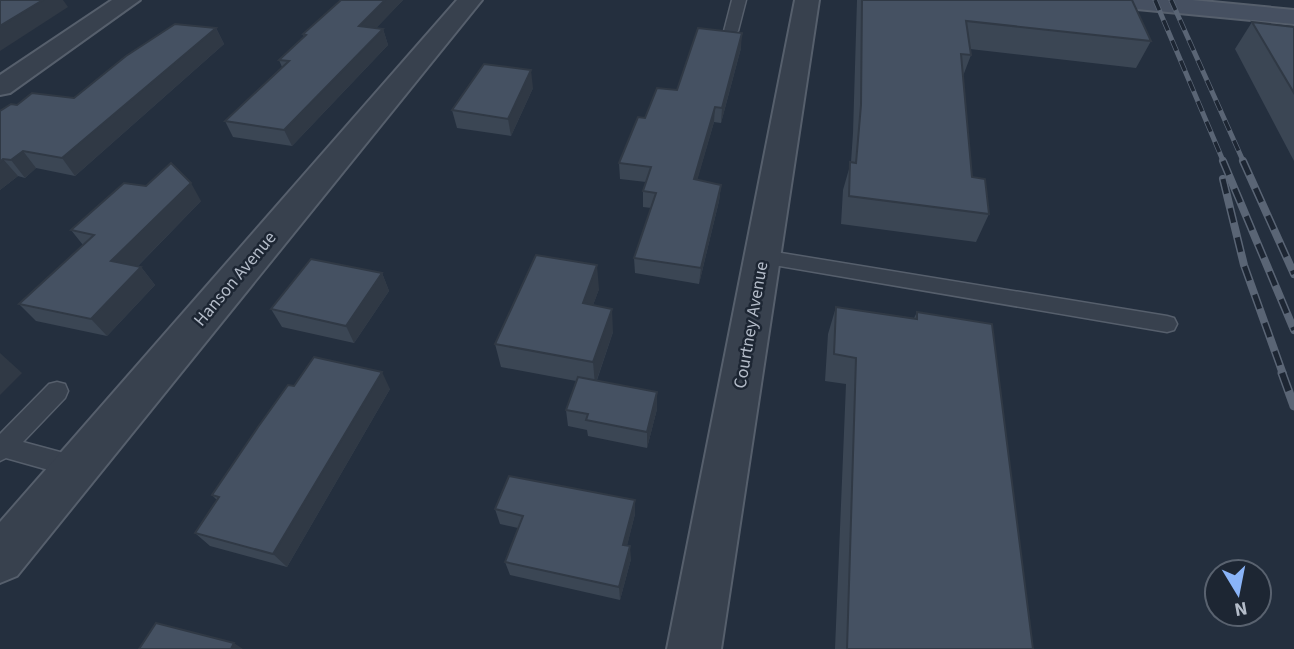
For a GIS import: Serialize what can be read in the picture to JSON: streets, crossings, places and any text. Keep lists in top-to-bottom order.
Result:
{
  "streets": {
    "street": ["Hanson Avenue", "Courtney Avenue"]
  },
  "north": "bottom"
}
